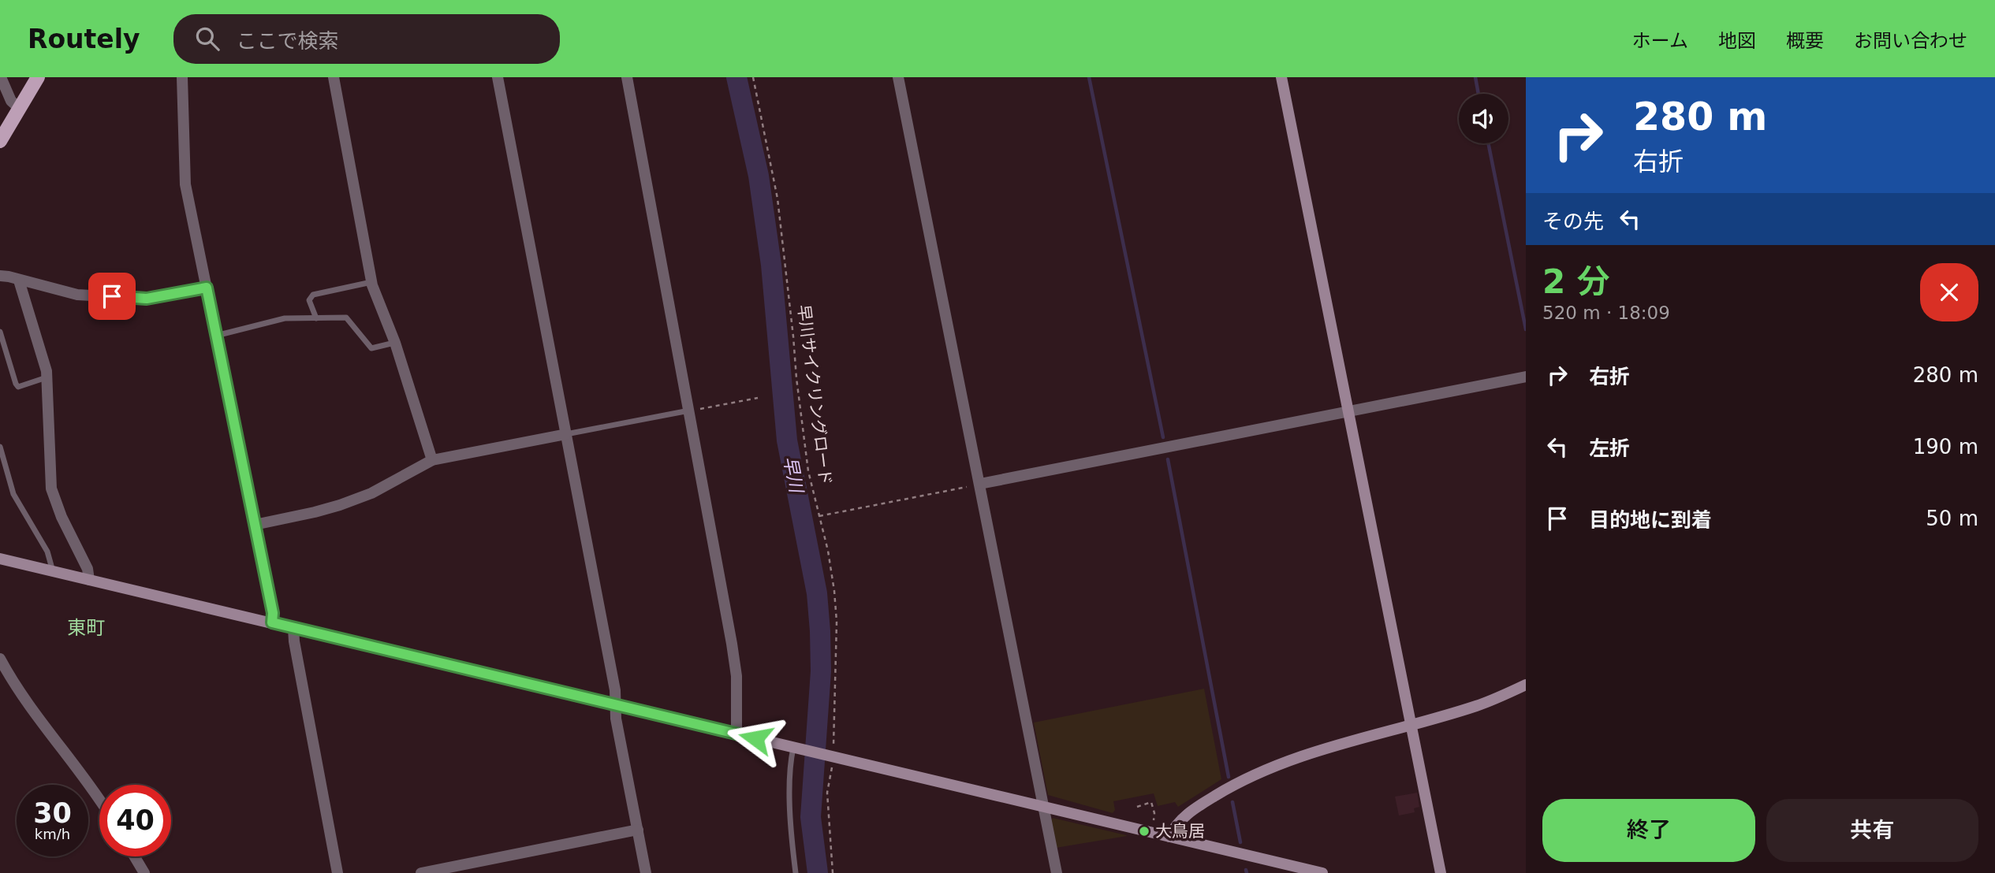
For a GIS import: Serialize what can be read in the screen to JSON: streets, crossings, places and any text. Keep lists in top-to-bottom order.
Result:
{
  "streets": {
    "path": ["早川サイクリングロード"]
  },
  "districts": ["東町"],
  "water": ["早川"],
  "places": ["大鳥居"],
  "page": {
    "header": "Routely",
    "search": "ここで検索",
    "nav": [
      "ホーム",
      "地図",
      "概要",
      "お問い合わせ"
    ],
    "turn": ["280 m", "右折"],
    "then": "その先",
    "heading": ["2 分", "520 m · 18:09"],
    "list": [
      {
        "name": "右折",
        "value": "280 m"
      },
      {
        "name": "左折",
        "value": "190 m"
      },
      {
        "name": "目的地に到着",
        "value": "50 m"
      }
    ],
    "speed": "30 km/h",
    "limit": "40",
    "buttons": ["終了", "共有"]
  }
}
